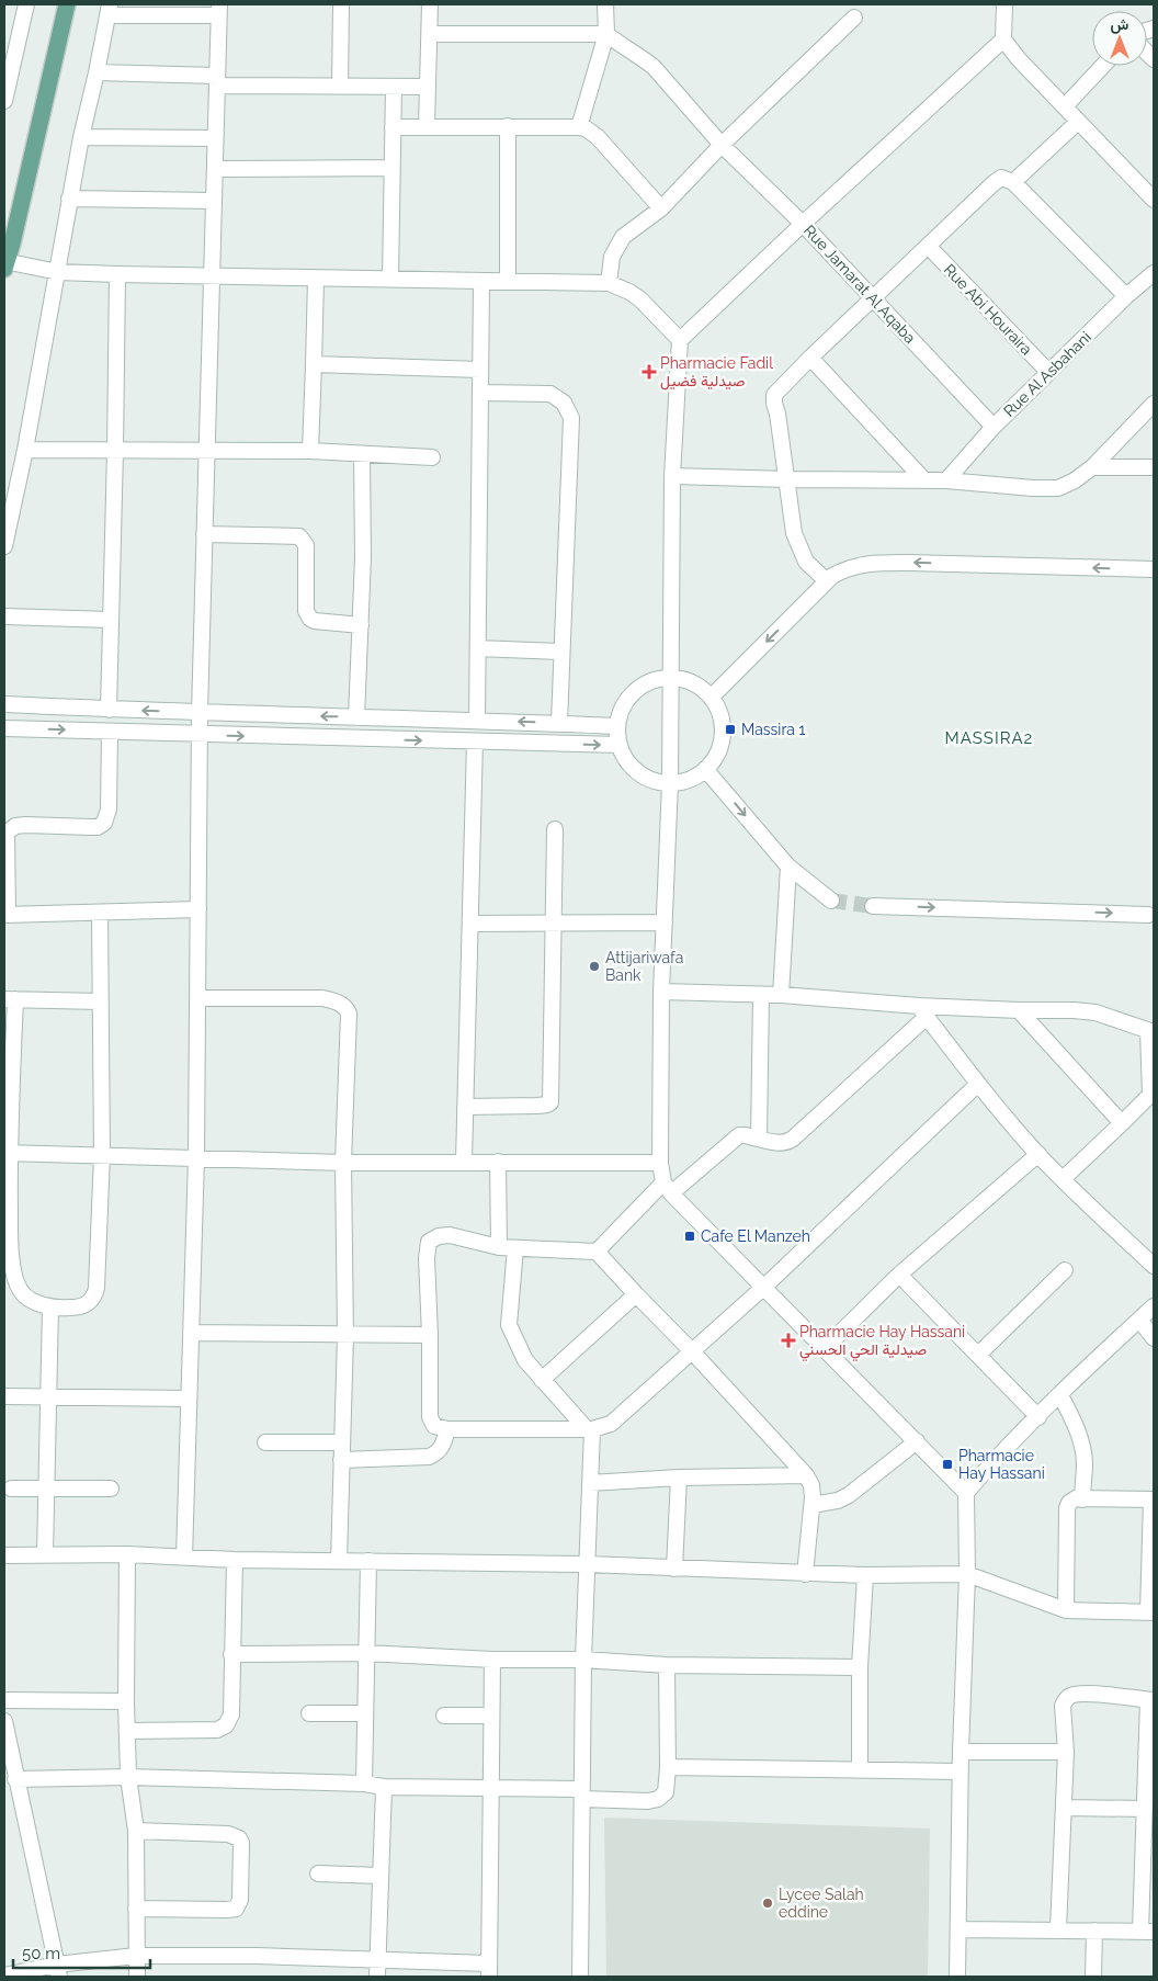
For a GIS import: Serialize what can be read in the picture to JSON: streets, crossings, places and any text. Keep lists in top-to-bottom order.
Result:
{
  "streets": {
    "street": ["Rue Jamarat Al Aqaba", "Rue Abi Houraira", "Rue Al Asbahani"]
  },
  "crossings": [
    ["Rue Jamarat Al Aqaba", "Rue Al Asbahani"],
    ["Rue Abi Houraira", "Rue Al Asbahani"]
  ],
  "districts": ["MASSIRA2"],
  "places": {
    "health": ["Pharmacie Fadil صيدلية فضيل", "Pharmacie Hay Hassani صيدلية الحي الحسني"],
    "transit": ["Massira 1", "Cafe El Manzeh", "Pharmacie Hay Hassani"],
    "other": ["Attijariwafa Bank", "Lycee Salah eddine"]
  },
  "scale_bar": "50 m",
  "north": "top"
}
